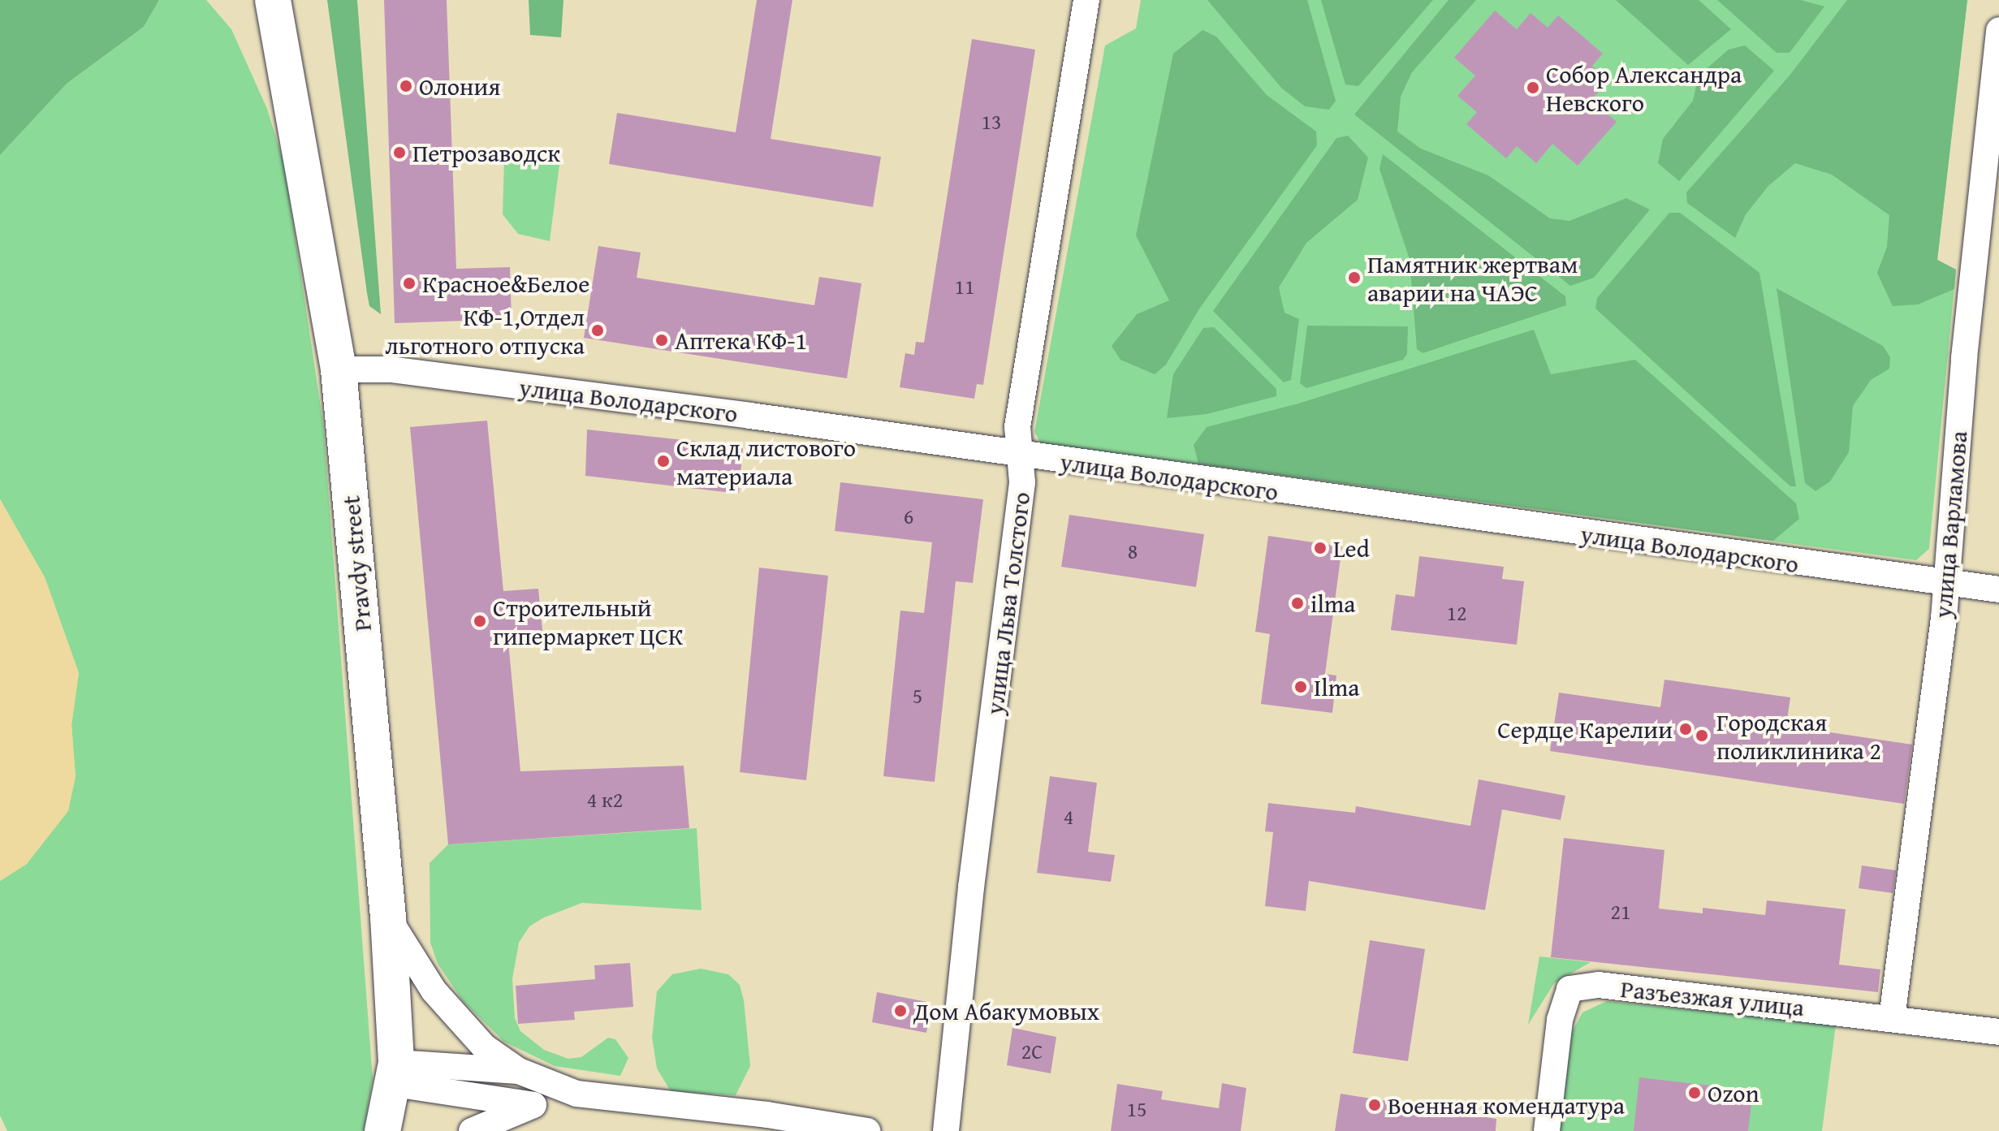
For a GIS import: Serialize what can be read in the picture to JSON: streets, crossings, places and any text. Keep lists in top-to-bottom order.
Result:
{
  "streets": {
    "main road": ["Pravdy street"],
    "street": [
      "улица Володарского",
      "улица Варламова",
      "улица Льва Толстого",
      "Разъезжая улица"
    ]
  },
  "crossings": [
    ["улица Володарского", "улица Варламова"],
    ["улица Володарского", "Pravdy street"],
    ["улица Володарского", "улица Льва Толстого"],
    ["улица Варламова", "Разъезжая улица"]
  ],
  "places": [
    "Олония",
    "Собор Александра Невского",
    "Петрозаводск",
    "Памятник жертвам аварии на ЧАЭС",
    "Красное&Белое",
    "КФ-1,Отдел льготного отпуска",
    "Аптека КФ-1",
    "Склад листового материала",
    "Led",
    "ilma",
    "Строительный гипермаркет ЦСК",
    "Ilma",
    "Сердце Карелии",
    "Городская поликлиника 2",
    "Дом Абакумовых",
    "Ozon",
    "Военная комендатура"
  ],
  "house_numbers": [
    "13",
    "11",
    "6",
    "8",
    "12",
    "5",
    "4 к2",
    "4",
    "21",
    "2С",
    "15"
  ]
}
